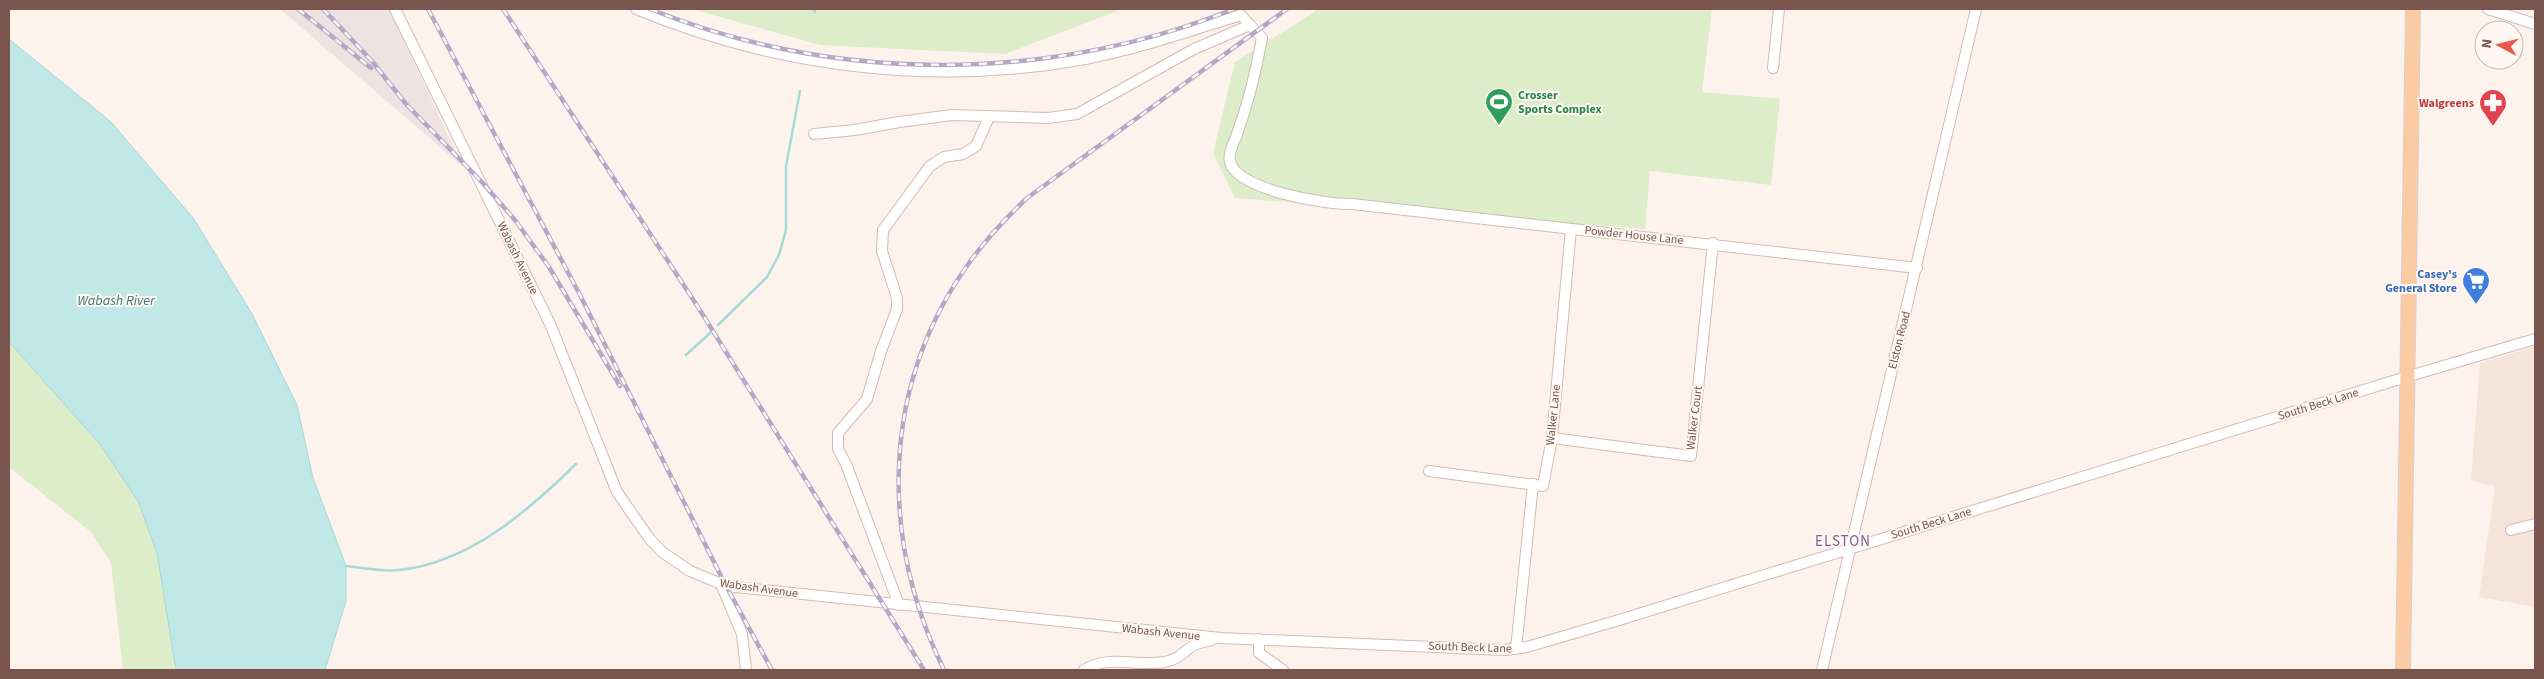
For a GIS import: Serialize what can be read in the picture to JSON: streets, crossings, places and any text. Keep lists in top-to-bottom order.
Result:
{
  "streets": {
    "street": [
      "Powder House Lane",
      "Wabash Avenue",
      "Elston Road",
      "South Beck Lane",
      "Walker Lane",
      "Walker Court"
    ]
  },
  "crossings": [
    ["Powder House Lane", "Elston Road"],
    ["Powder House Lane", "Walker Lane"],
    ["Powder House Lane", "Walker Court"],
    ["Wabash Avenue", "South Beck Lane"],
    ["Elston Road", "South Beck Lane"],
    ["Walker Lane", "Walker Court"]
  ],
  "districts": ["ELSTON"],
  "water": ["Wabash River"],
  "places": {
    "sports": ["Crosser Sports Complex"],
    "pharmacy": ["Walgreens"],
    "supermarket": ["Casey's General Store"]
  },
  "north": "left"
}
